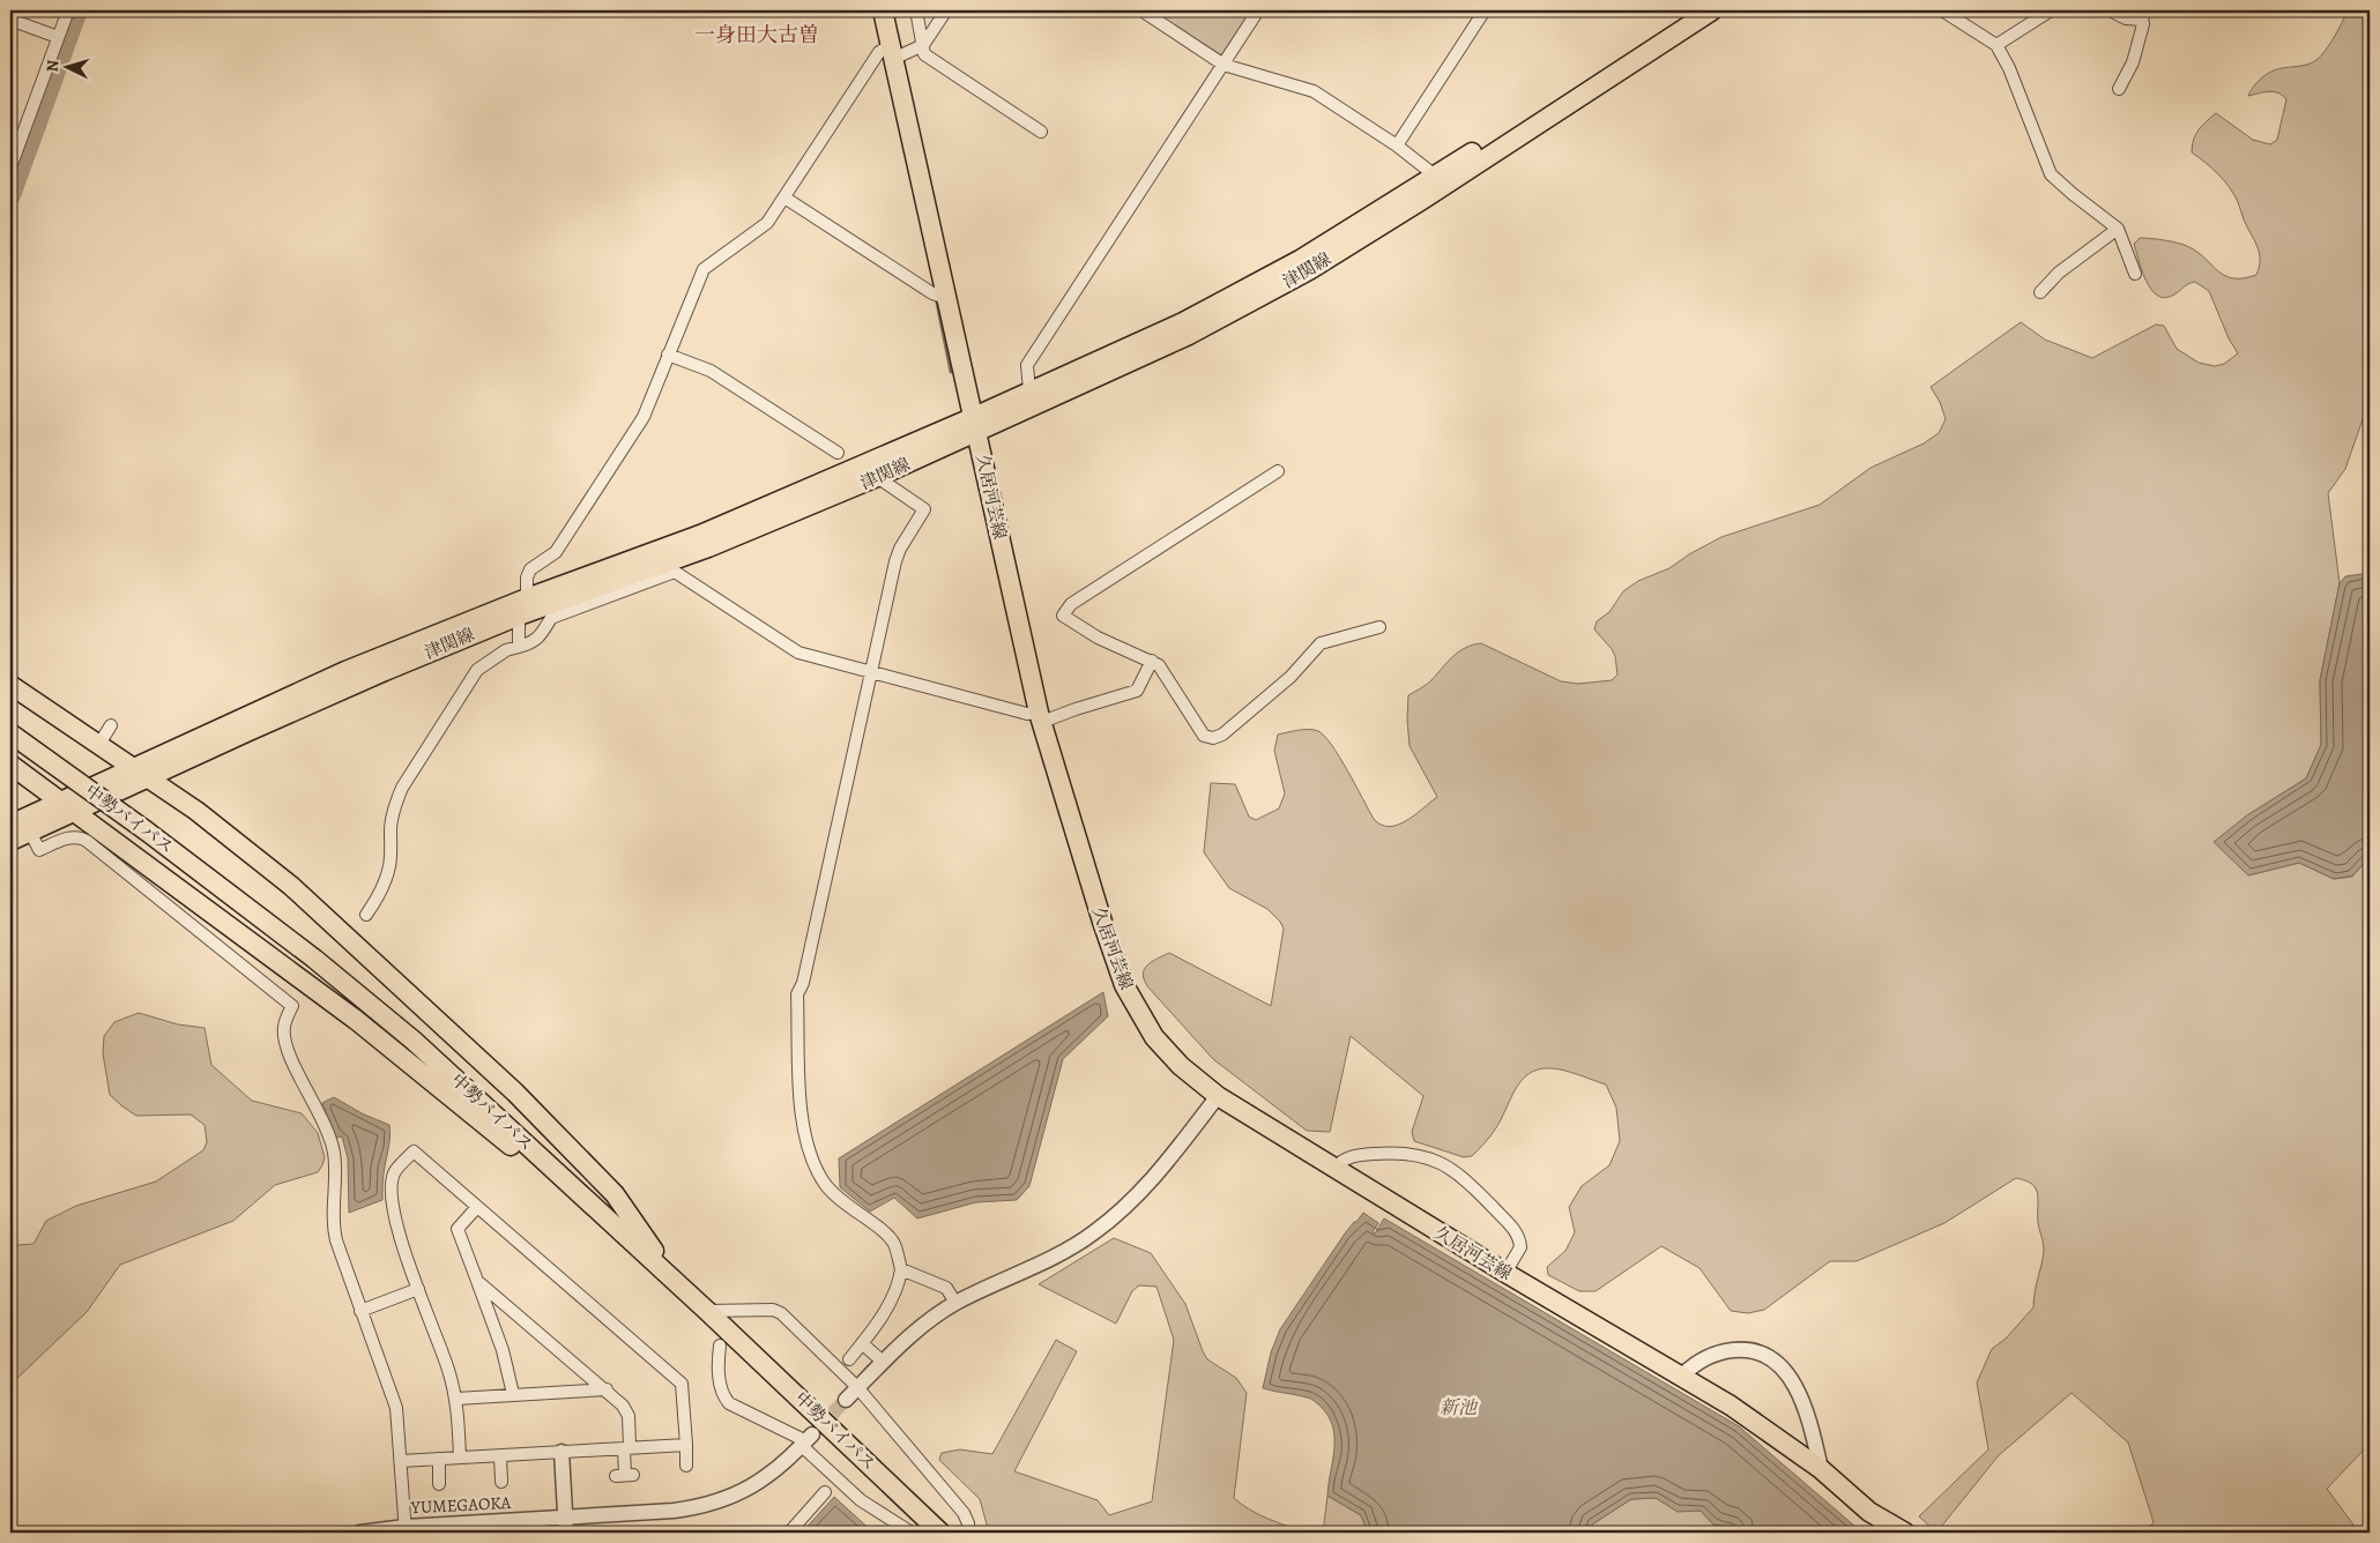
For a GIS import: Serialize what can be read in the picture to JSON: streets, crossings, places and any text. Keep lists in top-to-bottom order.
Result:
{
  "streets": {
    "main road": ["津関線", "久居河芸線", "中勢バイパス"],
    "street": ["YUMEGAOKA"]
  },
  "crossings": [
    ["津関線", "久居河芸線"]
  ],
  "districts": ["一身田大古曽"],
  "water": ["新池"],
  "north": "left"
}
